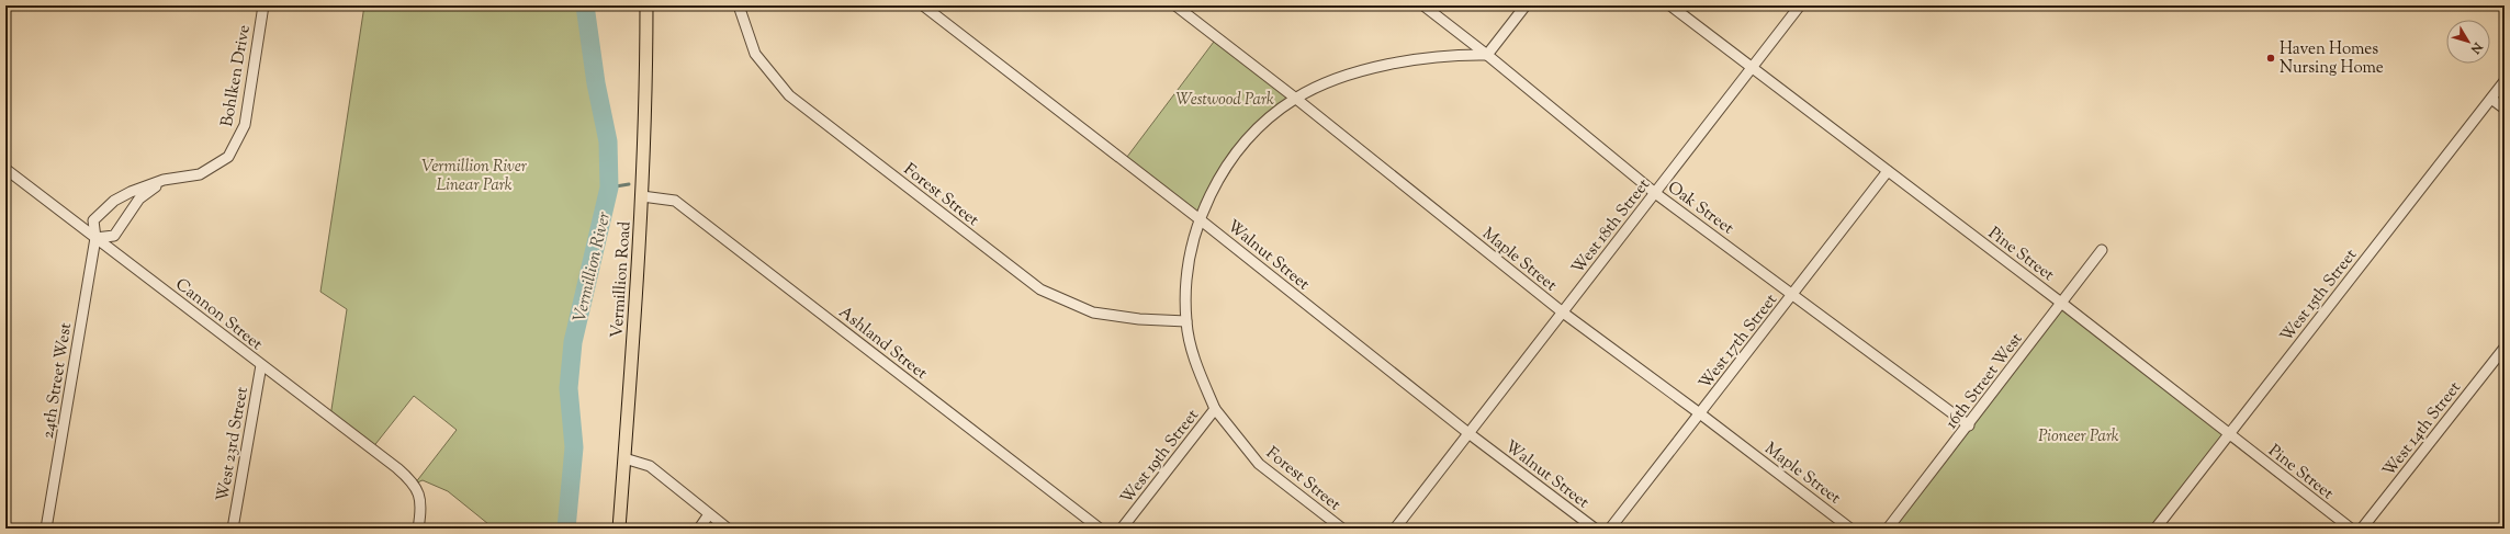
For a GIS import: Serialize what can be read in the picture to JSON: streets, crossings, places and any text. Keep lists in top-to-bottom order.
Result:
{
  "streets": {
    "main road": ["Vermillion Road"],
    "street": [
      "Bohlken Drive",
      "Forest Street",
      "Oak Street",
      "West 18th Street",
      "Pine Street",
      "Walnut Street",
      "Maple Street",
      "West 15th Street",
      "Cannon Street",
      "West 17th Street",
      "Ashland Street",
      "24th Street West",
      "16th Street West",
      "West 14th Street",
      "West 23rd Street",
      "West 19th Street"
    ]
  },
  "crossings": [
    ["Bohlken Drive", "Cannon Street"],
    ["Bohlken Drive", "24th Street West"],
    ["Forest Street", "West 19th Street"],
    ["Oak Street", "West 18th Street"],
    ["Oak Street", "West 17th Street"],
    ["Oak Street", "16th Street West"],
    ["Oak Street", "West 19th Street"],
    ["West 18th Street", "Pine Street"],
    ["West 18th Street", "Walnut Street"],
    ["West 18th Street", "Maple Street"],
    ["Pine Street", "West 15th Street"],
    ["Pine Street", "West 17th Street"],
    ["Pine Street", "16th Street West"],
    ["Walnut Street", "West 19th Street"],
    ["Maple Street", "West 17th Street"],
    ["Maple Street", "West 19th Street"],
    ["Vermillion Road", "Ashland Street"],
    ["Cannon Street", "24th Street West"],
    ["Cannon Street", "West 23rd Street"]
  ],
  "water": ["Vermillion River"],
  "parks": ["Westwood Park", "Vermillion River Linear Park", "Pioneer Park"],
  "places": ["Haven Homes Nursing Home"],
  "north": "bottom right"
}
